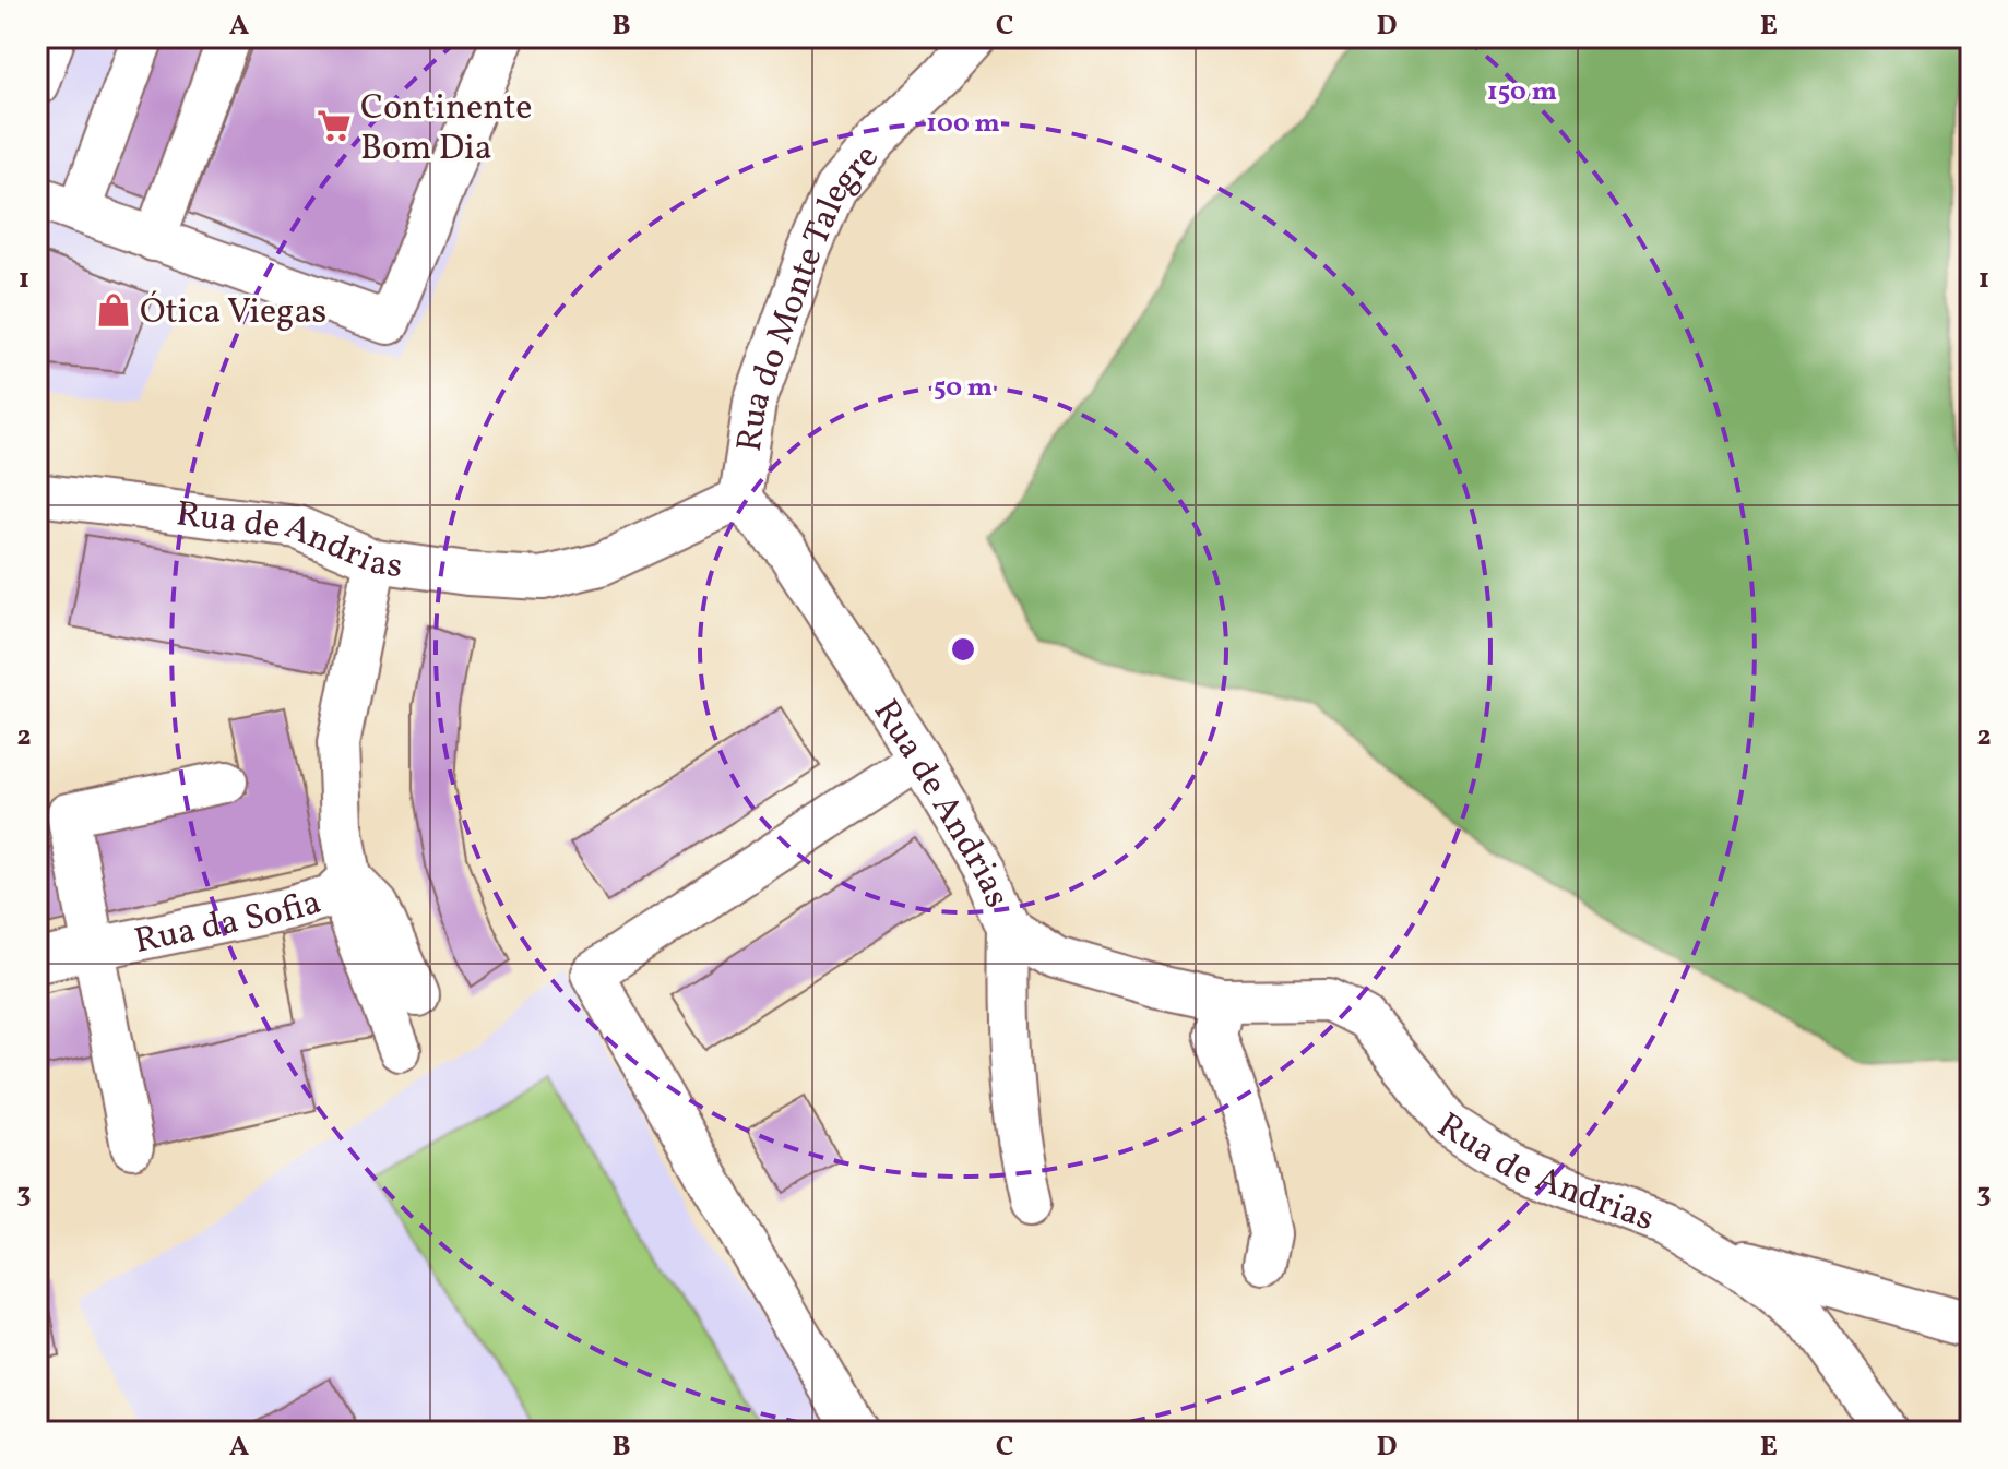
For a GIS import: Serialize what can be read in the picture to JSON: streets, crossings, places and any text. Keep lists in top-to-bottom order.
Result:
{
  "streets": {
    "street": ["Rua do Monte Talegre", "Rua de Andrias", "Rua da Sofia"]
  },
  "crossings": [
    ["Rua do Monte Talegre", "Rua de Andrias"],
    ["Rua de Andrias", "Rua da Sofia"]
  ],
  "places": {
    "supermarket": ["Continente Bom Dia"],
    "shop": ["Ótica Viegas"]
  },
  "grid": {
    "columns": [
      "A",
      "B",
      "C",
      "D",
      "E"
    ],
    "rows": ["1", "2", "3"]
  },
  "rings": ["150 m", "100 m", "50 m"]
}
